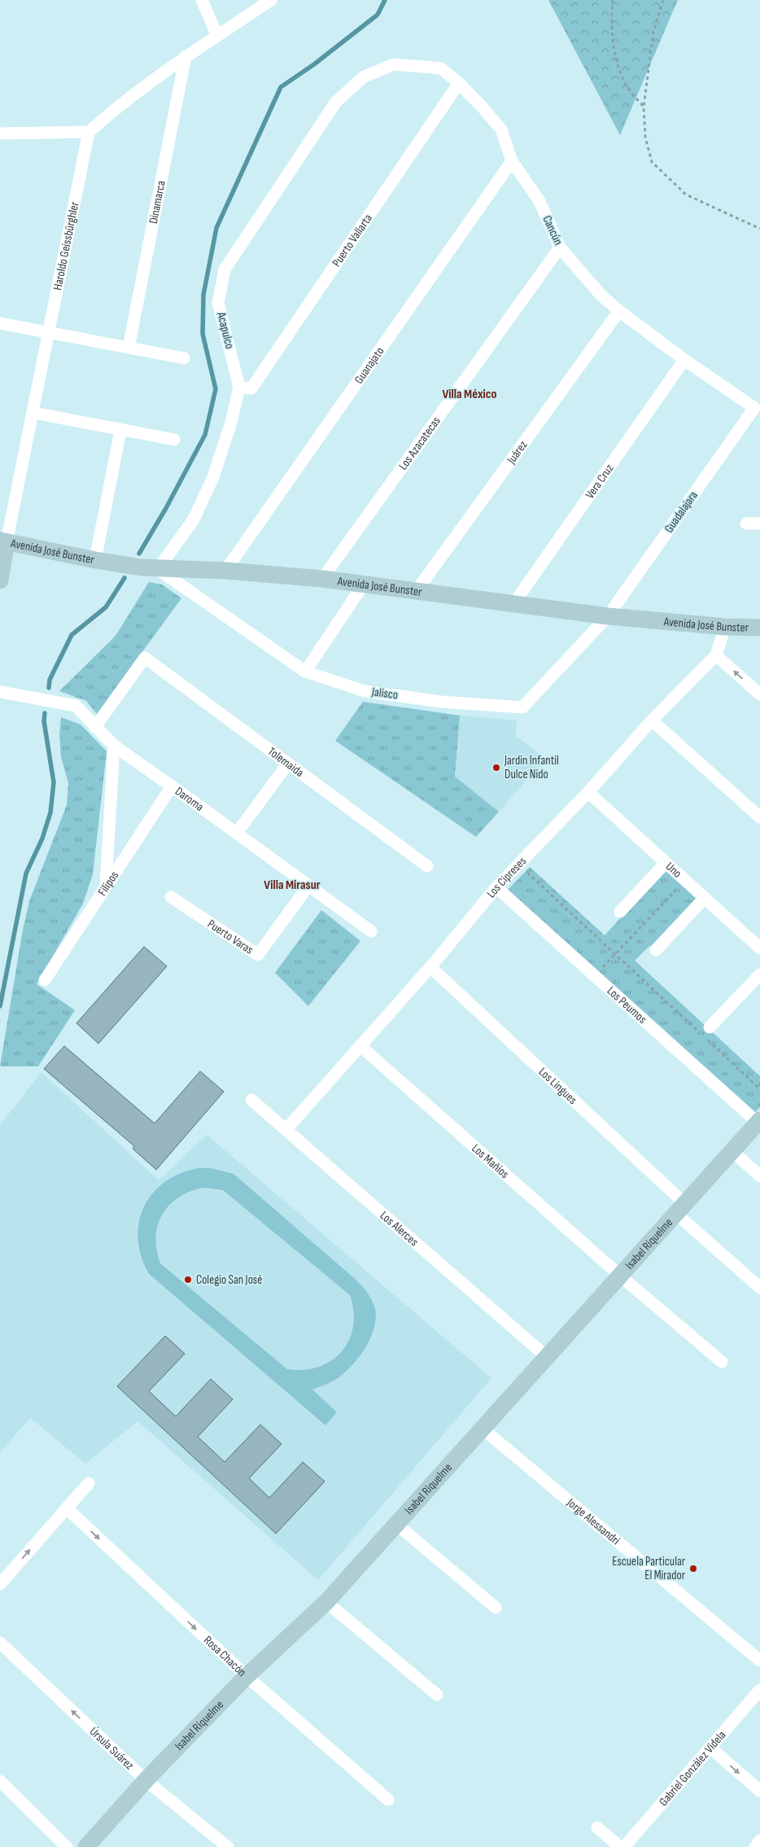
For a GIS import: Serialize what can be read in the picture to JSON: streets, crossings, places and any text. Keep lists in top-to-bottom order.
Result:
{
  "streets": {
    "street": [
      "Dinamarca",
      "Cancún",
      "Puerto Vallarta",
      "Haroldo Geissbürghler",
      "Acapulco",
      "Guanajato",
      "Los Azacatecas",
      "Juárez",
      "Vera Cruz",
      "Guadalajara",
      "Avenida José Bunster",
      "Jalisco",
      "Tolemaida",
      "Daroma",
      "Uno",
      "Los Cipreses",
      "Filipos",
      "Puerto Varas",
      "Los Peumos",
      "Los Lingues",
      "Los Mañíos",
      "Los Alerces",
      "Isabel Riquelme",
      "Jorge Alessandri",
      "Rosa Chacón",
      "Úrsula Suárez",
      "Gabriel González Videla"
    ]
  },
  "crossings": [
    ["Cancún", "Puerto Vallarta"],
    ["Cancún", "Acapulco"],
    ["Cancún", "Guanajato"],
    ["Cancún", "Los Azacatecas"],
    ["Cancún", "Juárez"],
    ["Cancún", "Vera Cruz"],
    ["Cancún", "Guadalajara"],
    ["Puerto Vallarta", "Acapulco"],
    ["Haroldo Geissbürghler", "Avenida José Bunster"],
    ["Acapulco", "Avenida José Bunster"],
    ["Acapulco", "Jalisco"],
    ["Guanajato", "Avenida José Bunster"],
    ["Los Azacatecas", "Avenida José Bunster"],
    ["Juárez", "Avenida José Bunster"],
    ["Vera Cruz", "Avenida José Bunster"],
    ["Guadalajara", "Avenida José Bunster"],
    ["Guadalajara", "Jalisco"],
    ["Avenida José Bunster", "Jalisco"],
    ["Avenida José Bunster", "Los Cipreses"],
    ["Tolemaida", "Daroma"],
    ["Daroma", "Filipos"],
    ["Daroma", "Puerto Varas"],
    ["Uno", "Los Cipreses"],
    ["Los Cipreses", "Los Peumos"],
    ["Los Cipreses", "Los Lingues"],
    ["Los Cipreses", "Los Mañíos"],
    ["Los Cipreses", "Los Alerces"],
    ["Los Peumos", "Isabel Riquelme"],
    ["Los Lingues", "Isabel Riquelme"],
    ["Los Mañíos", "Isabel Riquelme"],
    ["Los Alerces", "Isabel Riquelme"],
    ["Isabel Riquelme", "Jorge Alessandri"],
    ["Isabel Riquelme", "Rosa Chacón"],
    ["Isabel Riquelme", "Úrsula Suárez"]
  ],
  "one_way": ["Rosa Chacón"],
  "districts": ["Villa México", "Villa Mirasur"],
  "places": ["Jardin Infantil Dulce Nido", "Colegio San José", "Escuela Particular El Mirador"]
}
